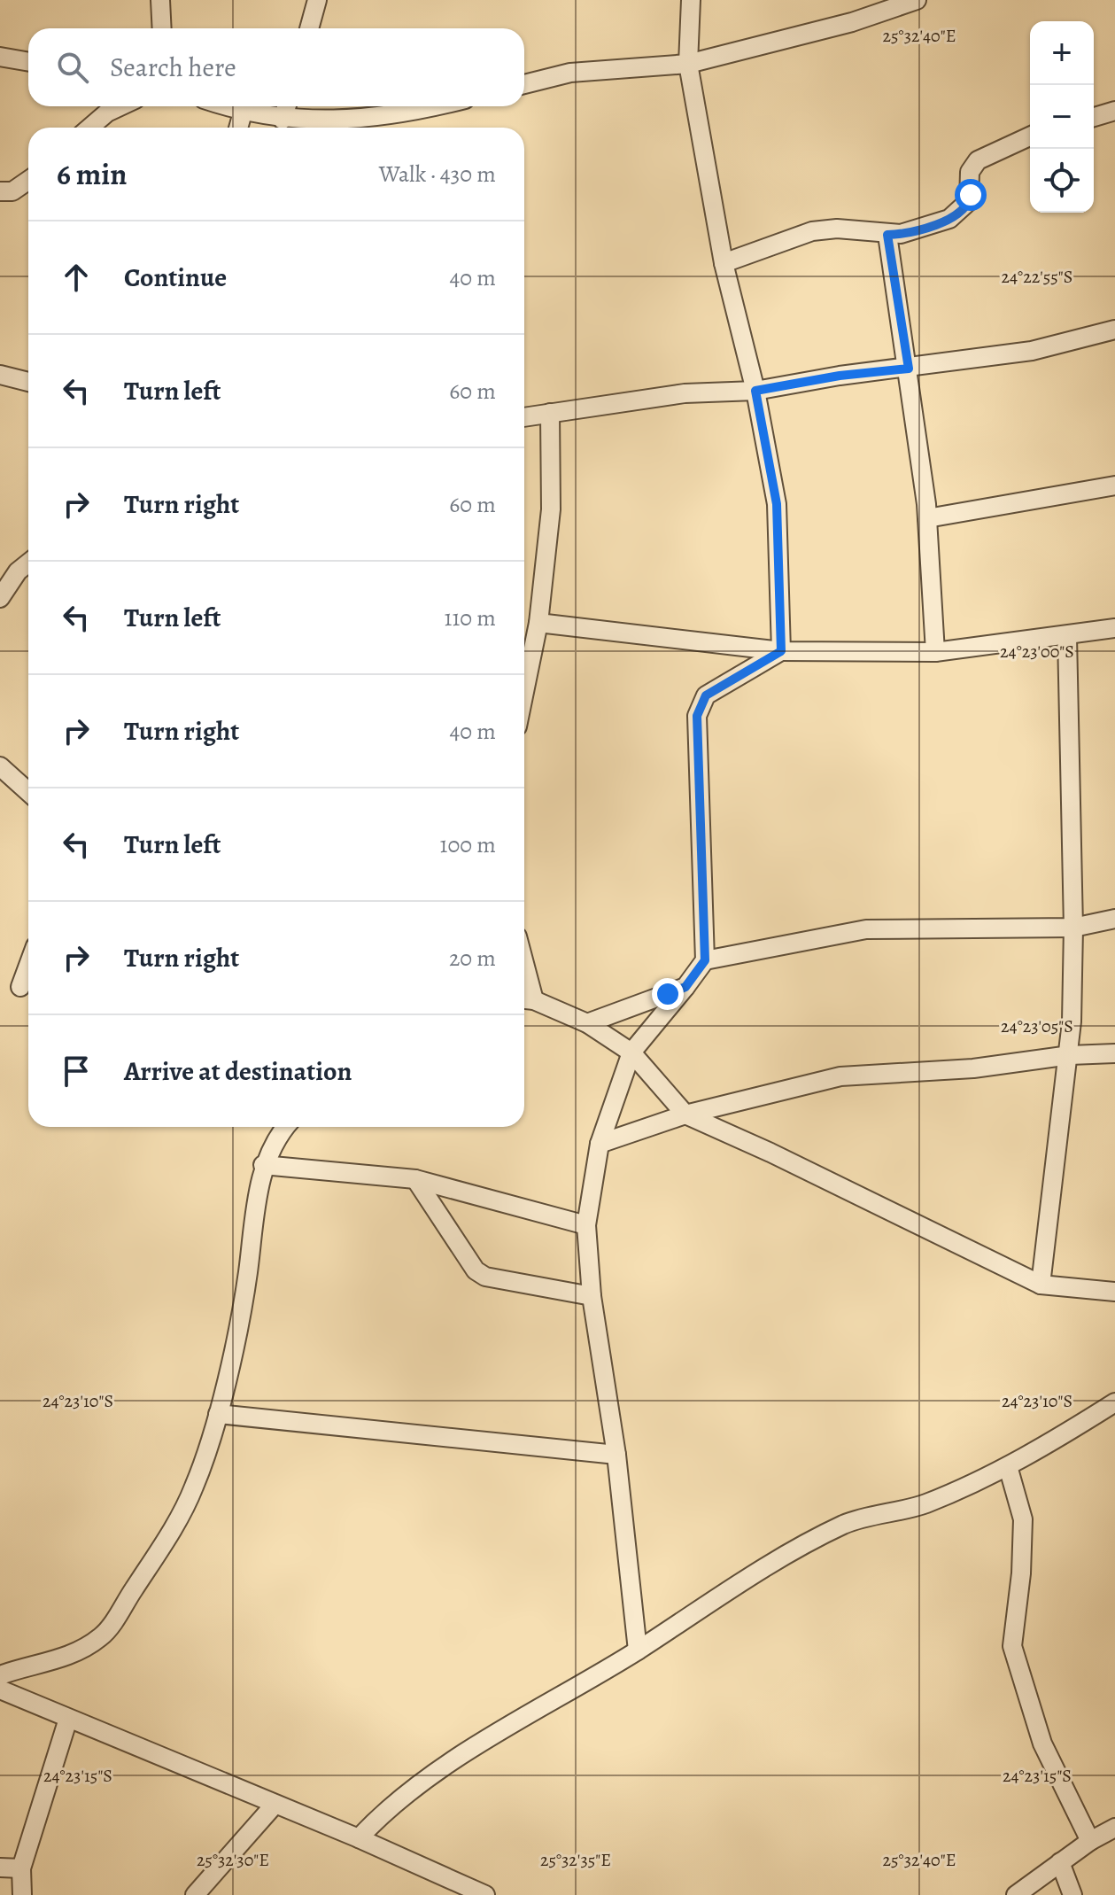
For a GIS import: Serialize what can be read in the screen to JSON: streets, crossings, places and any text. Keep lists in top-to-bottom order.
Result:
{
  "page": {
    "map_buttons": ["+", "−"],
    "search": "Search here",
    "heading": ["6 min", "Walk · 430 m"],
    "list": [
      ["Continue", "40 m"],
      ["Turn left", "60 m"],
      ["Turn right", "60 m"],
      ["Turn left", "110 m"],
      ["Turn right", "40 m"],
      ["Turn left", "100 m"],
      ["Turn right", "20 m"],
      "Arrive at destination"
    ]
  },
  "coordinates": [
    "25°32'40\"E",
    "24°22'55\"S",
    "24°23'00\"S",
    "24°23'05\"S",
    "24°23'10\"S",
    "24°23'15\"S",
    "25°32'30\"E",
    "25°32'35\"E"
  ]
}
